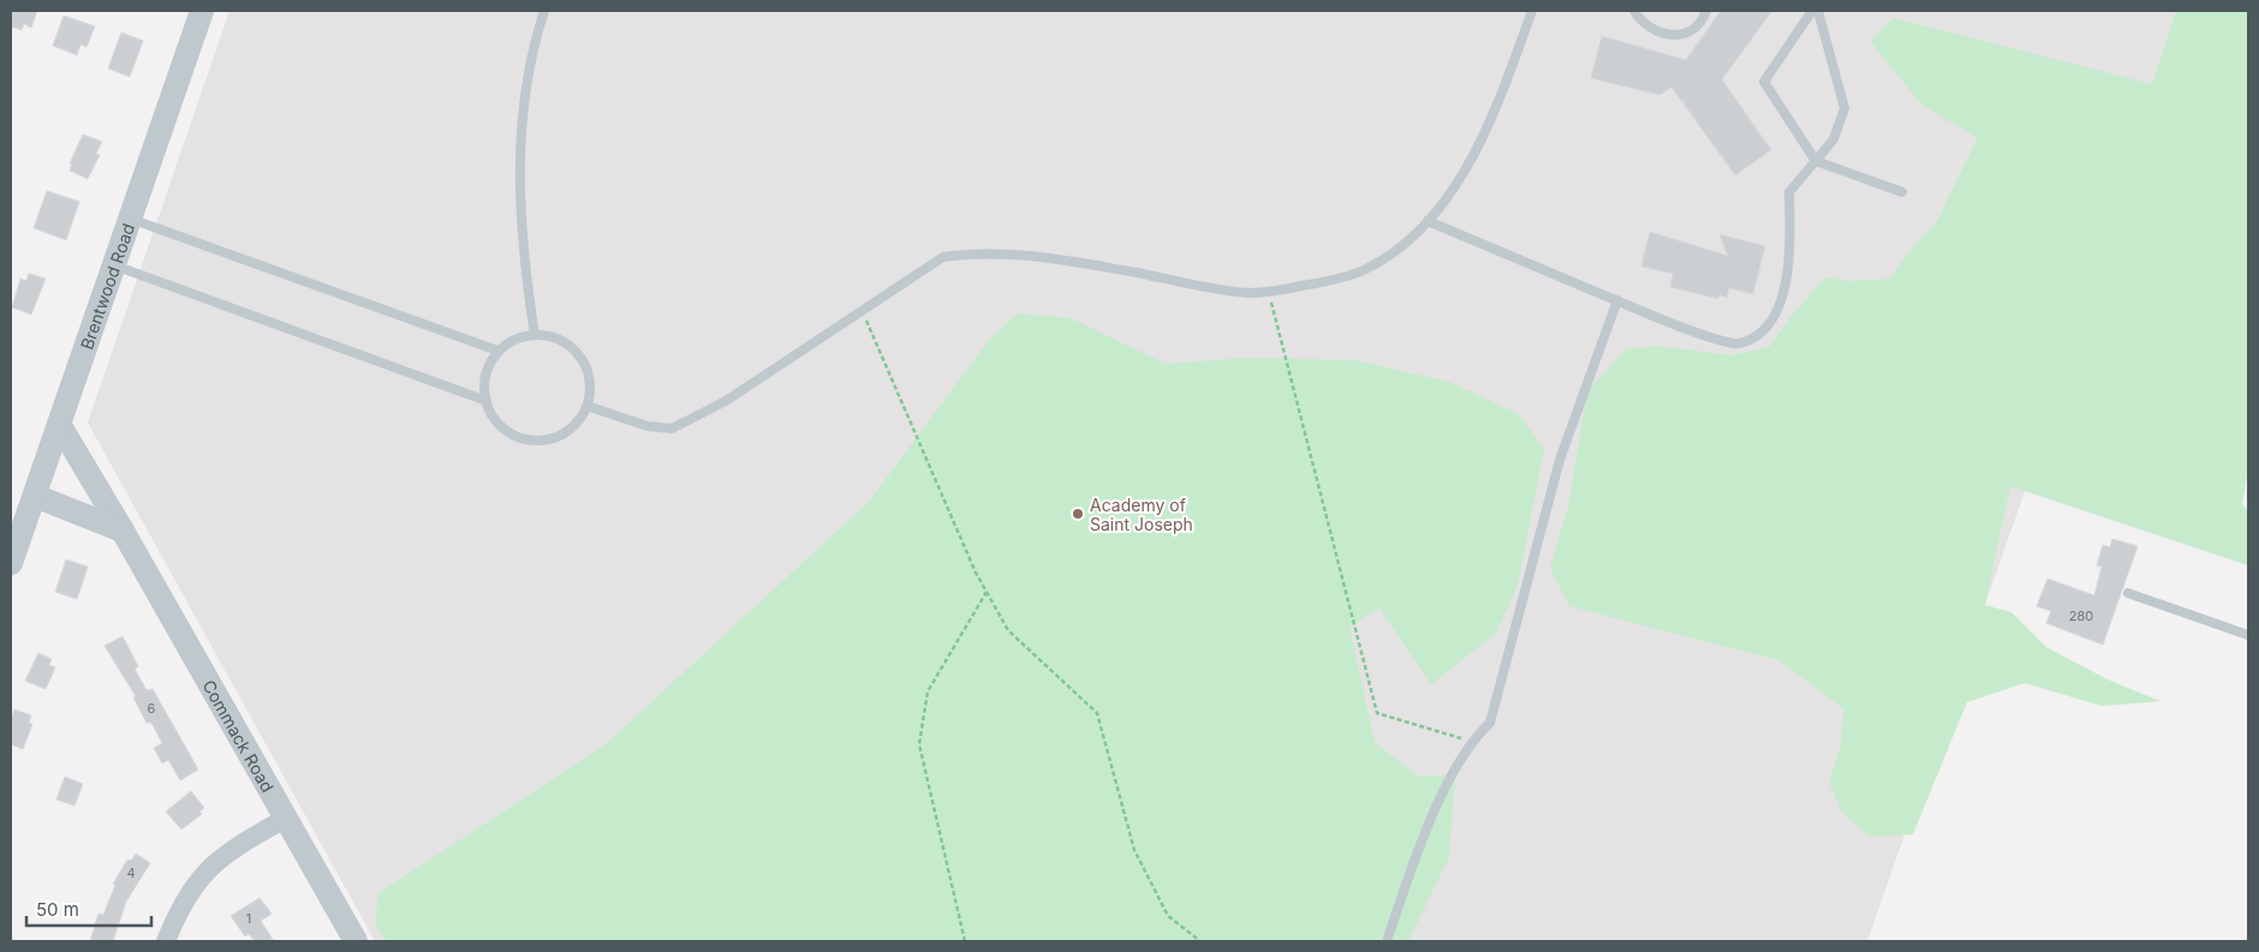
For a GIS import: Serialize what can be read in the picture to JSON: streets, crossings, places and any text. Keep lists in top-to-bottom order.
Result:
{
  "streets": {
    "street": ["Brentwood Road", "Commack Road"]
  },
  "crossings": [
    ["Brentwood Road", "Commack Road"]
  ],
  "places": ["Academy of Saint Joseph"],
  "house_numbers": [
    "280",
    "6",
    "4",
    "1"
  ],
  "scale_bar": "50 m"
}
